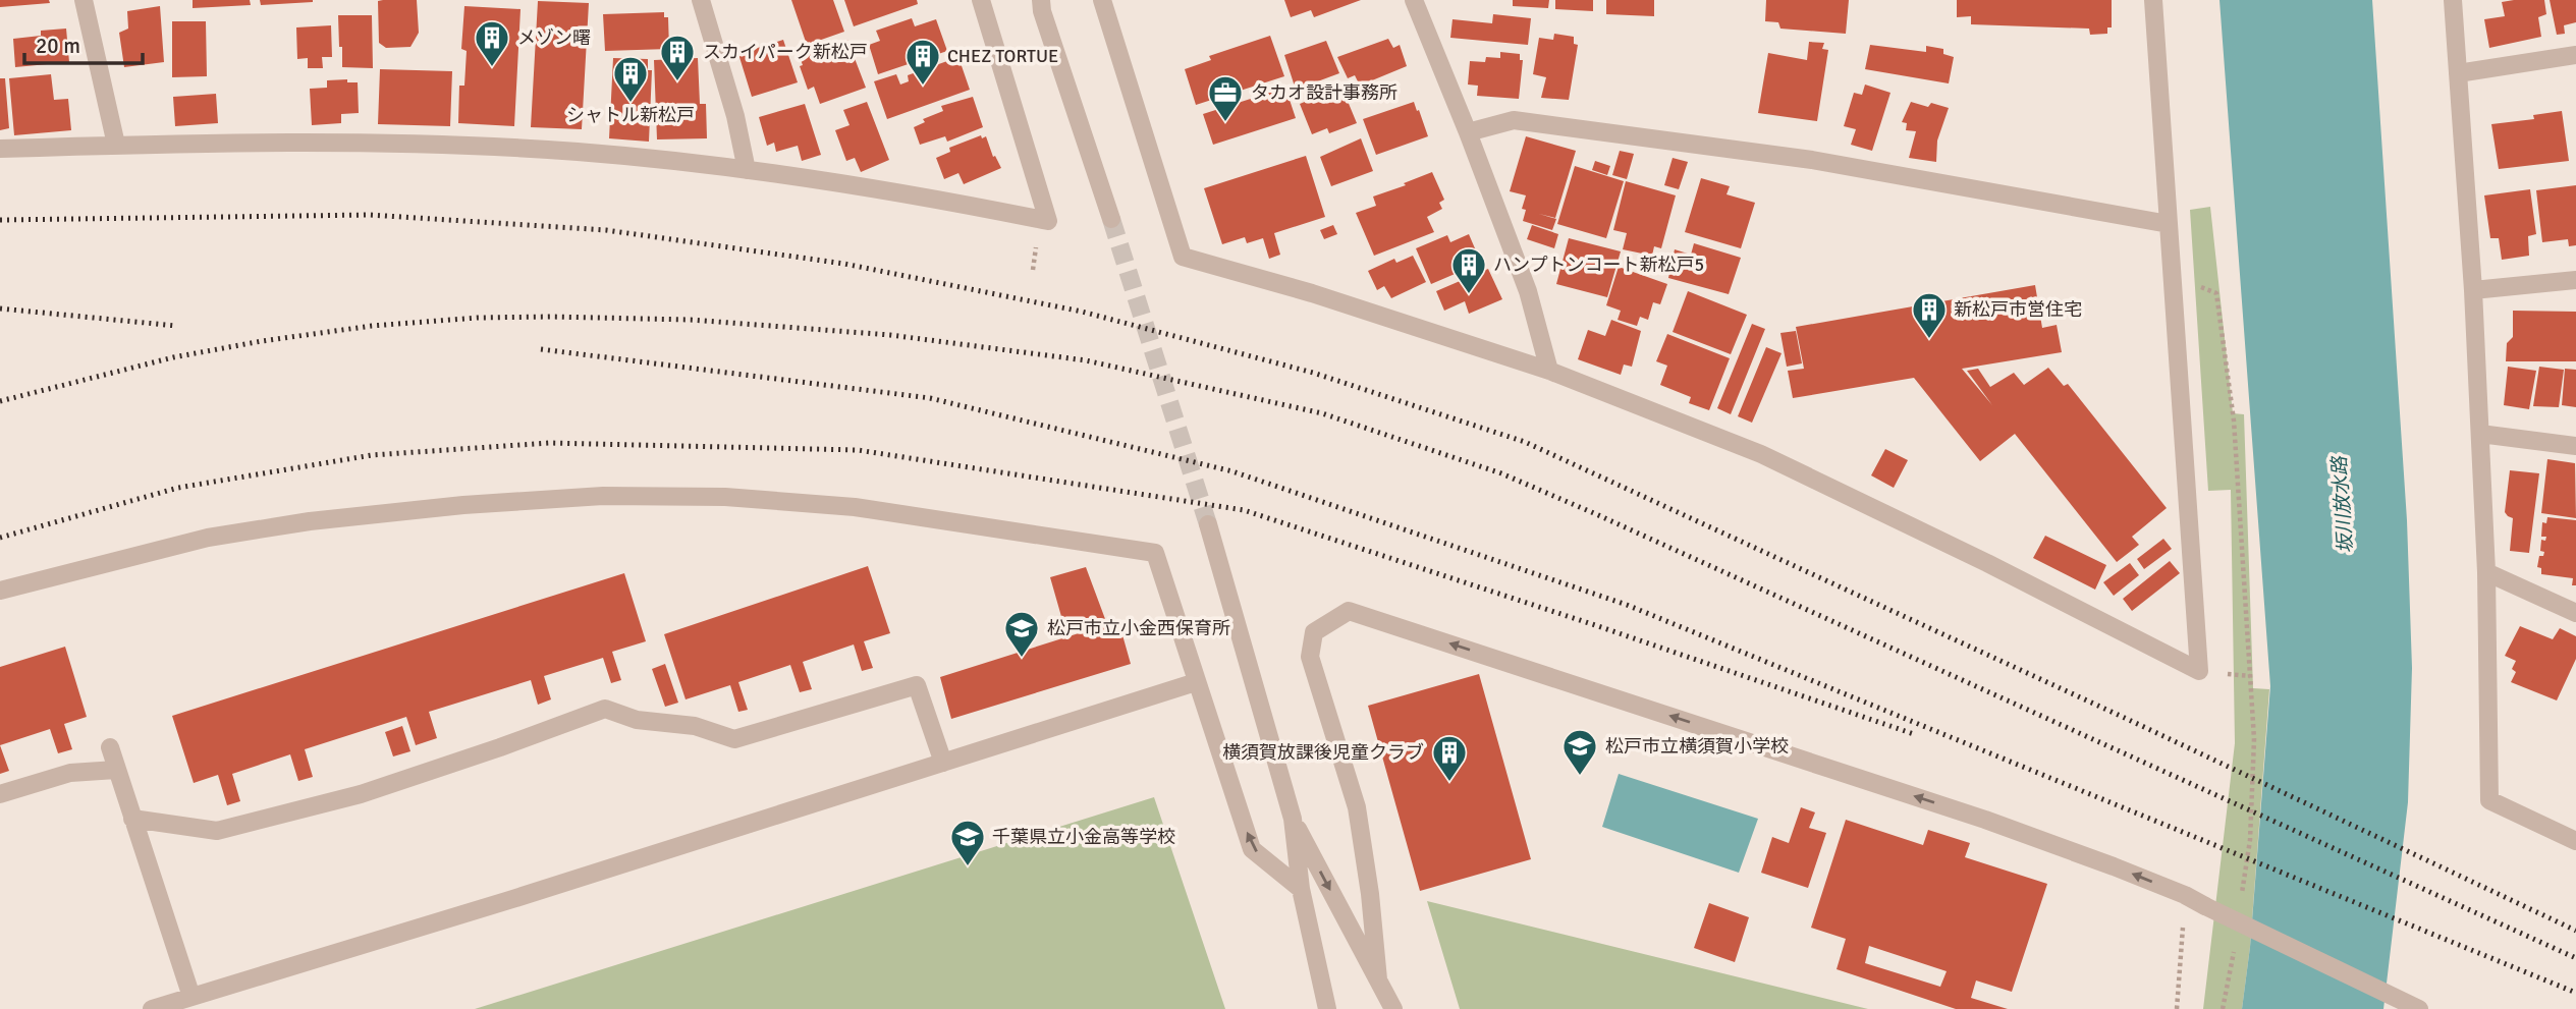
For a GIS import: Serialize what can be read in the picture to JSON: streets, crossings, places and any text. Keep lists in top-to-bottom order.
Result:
{
  "water": ["坂川放水路"],
  "places": {
    "building": [
      "メゾン曙",
      "スカイパーク新松戸",
      "CHEZ TORTUE",
      "シャトル新松戸",
      "ハンプトンコート新松戸5",
      "新松戸市営住宅",
      "横須賀放課後児童クラブ"
    ],
    "office": ["タカオ設計事務所"],
    "school or university": ["松戸市立小金西保育所", "松戸市立横須賀小学校", "千葉県立小金高等学校"]
  },
  "scale_bar": "20 m"
}
